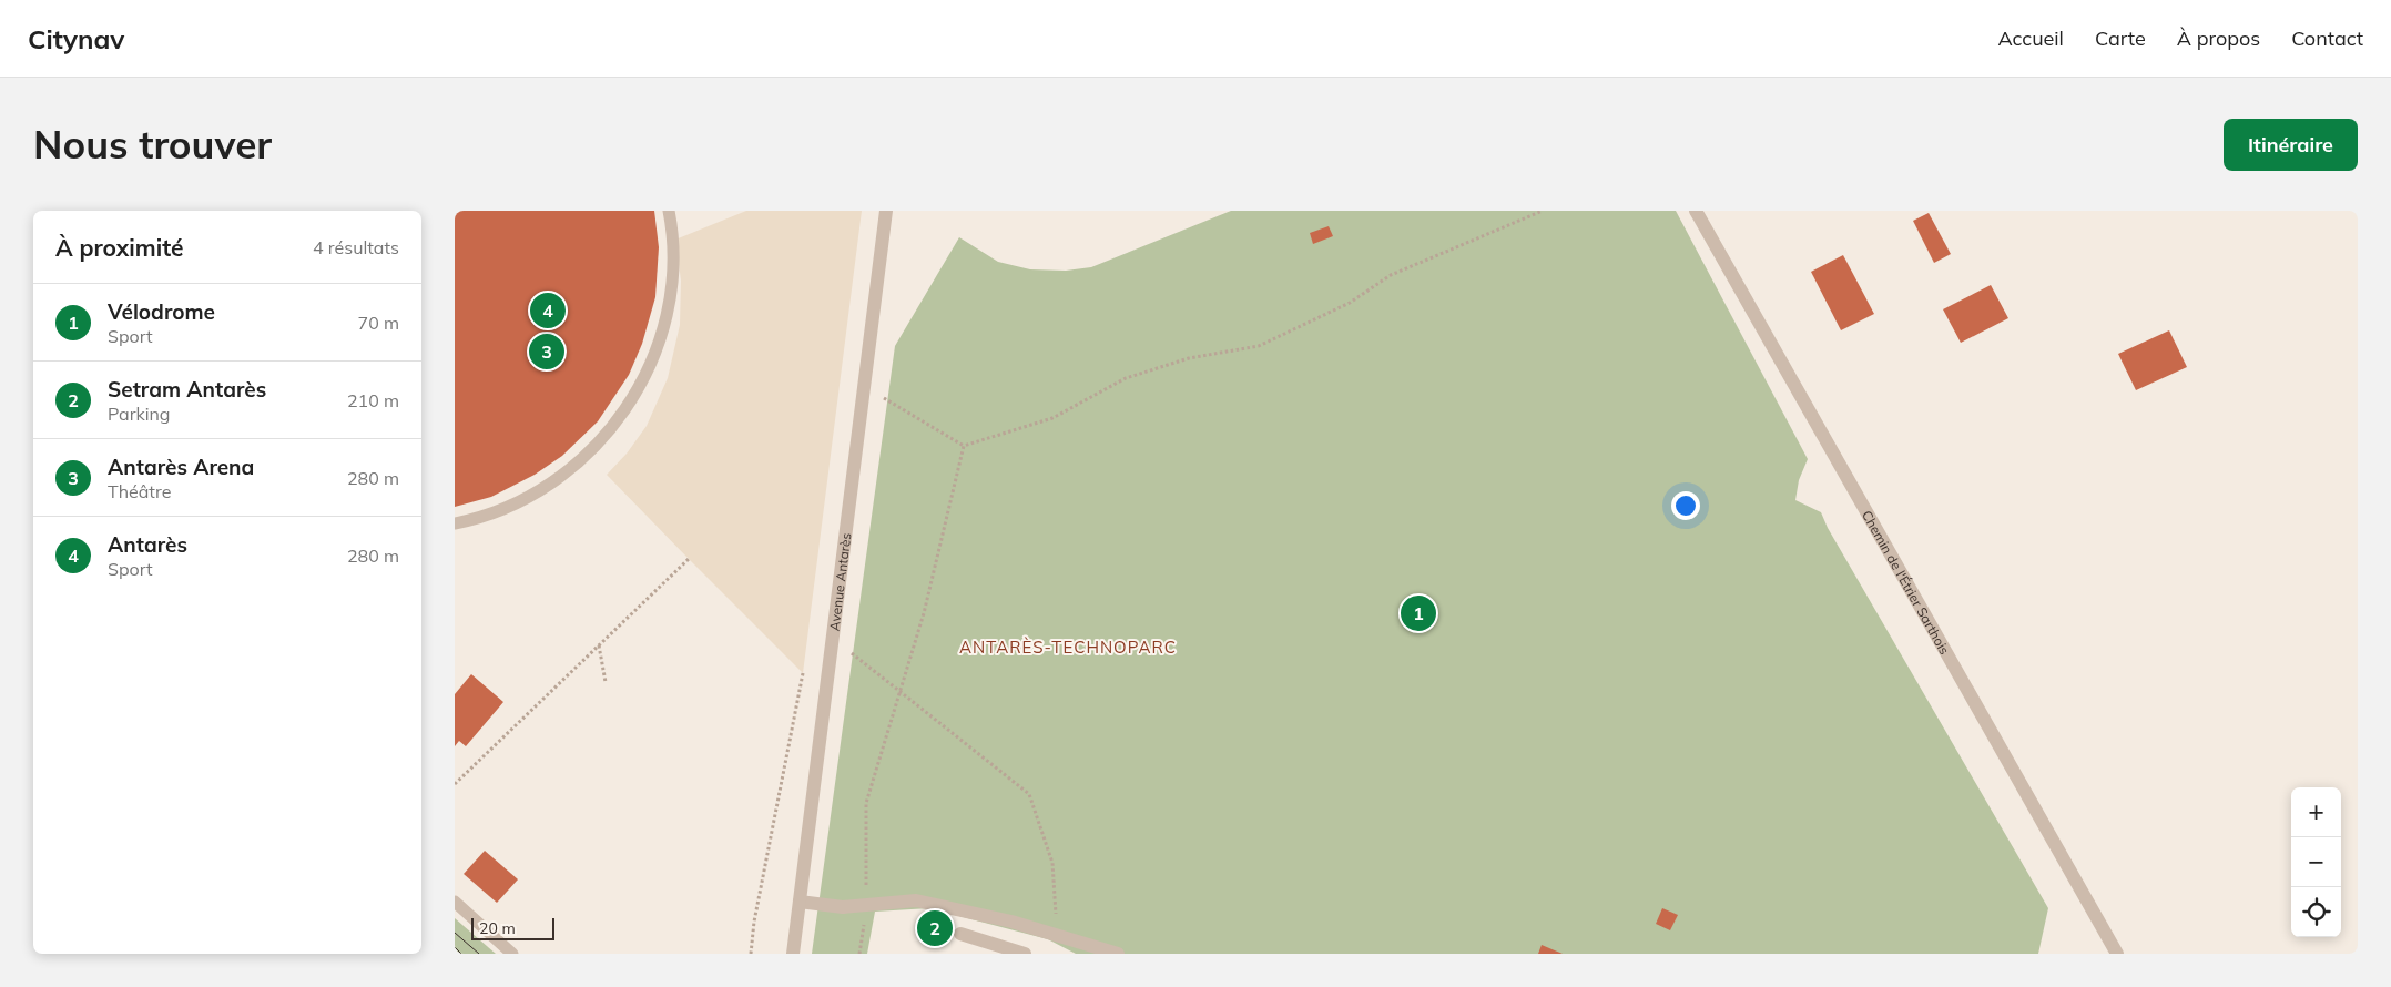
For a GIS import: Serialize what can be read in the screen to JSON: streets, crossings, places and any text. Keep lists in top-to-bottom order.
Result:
{
  "streets": {
    "street": ["Avenue Antarès", "Chemin de l'Étrier Sarthois"]
  },
  "districts": ["ANTARÈS-TECHNOPARC"],
  "scale_bar": "20 m",
  "page": {
    "header": "Citynav",
    "nav": [
      "Accueil",
      "Carte",
      "À propos",
      "Contact"
    ],
    "buttons": "Itinéraire",
    "title": "Nous trouver",
    "heading": ["À proximité", "4 résultats"],
    "list": [
      {
        "mark": "1",
        "name": "Vélodrome",
        "note": "Sport",
        "value": "70 m"
      },
      {
        "mark": "2",
        "name": "Setram Antarès",
        "note": "Parking",
        "value": "210 m"
      },
      {
        "mark": "3",
        "name": "Antarès Arena",
        "note": "Théâtre",
        "value": "280 m"
      },
      {
        "mark": "4",
        "name": "Antarès",
        "note": "Sport",
        "value": "280 m"
      }
    ],
    "pins": [
      "4",
      "3",
      "1",
      "2"
    ],
    "map_buttons": ["+", "−"],
    "scale": "20 m"
  }
}
